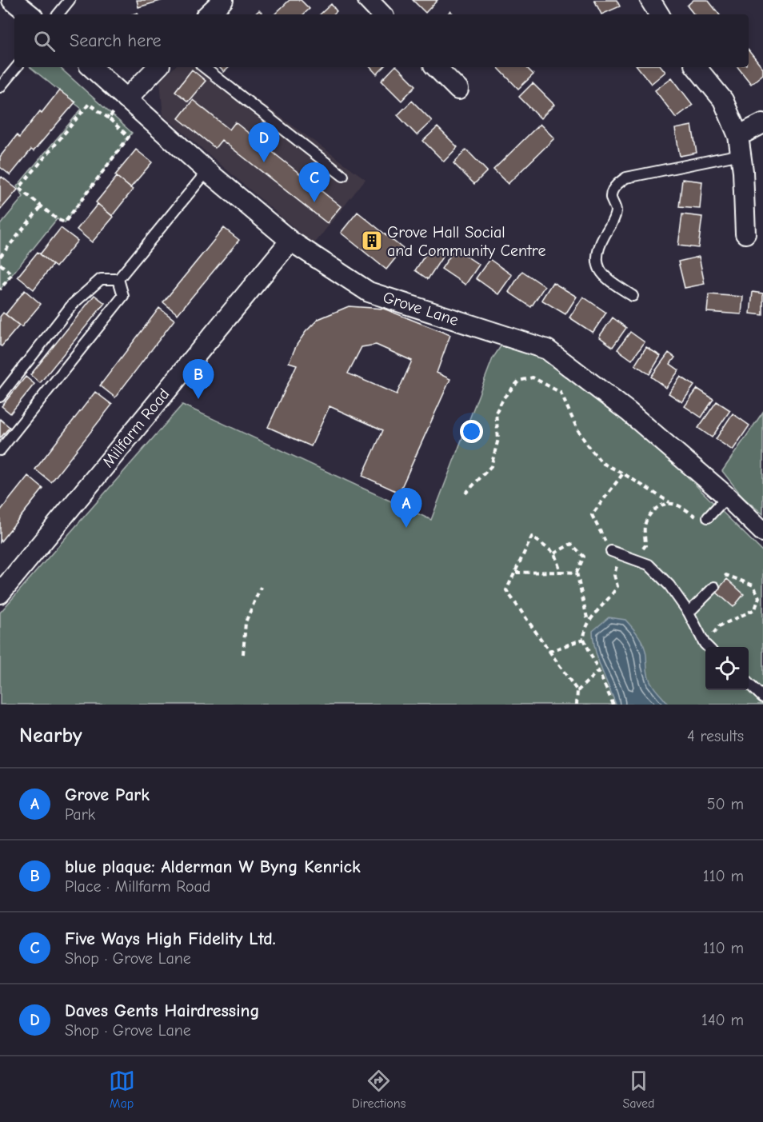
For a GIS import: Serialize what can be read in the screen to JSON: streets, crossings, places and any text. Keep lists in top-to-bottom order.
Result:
{
  "streets": {
    "street": ["Grove Lane", "Millfarm Road"]
  },
  "crossings": [
    ["Grove Lane", "Millfarm Road"]
  ],
  "places": {
    "building": ["Grove Hall Social and Community Centre"]
  },
  "page": {
    "search": "Search here",
    "pins": [
      "D",
      "C",
      "B",
      "A"
    ],
    "heading": ["Nearby", "4 results"],
    "list": [
      {
        "mark": "A",
        "name": "Grove Park",
        "note": "Park",
        "value": "50 m"
      },
      {
        "mark": "B",
        "name": "blue plaque: Alderman W Byng Kenrick",
        "note": "Place · Millfarm Road",
        "value": "110 m"
      },
      {
        "mark": "C",
        "name": "Five Ways High Fidelity Ltd.",
        "note": "Shop · Grove Lane",
        "value": "110 m"
      },
      {
        "mark": "D",
        "name": "Daves Gents Hairdressing",
        "note": "Shop · Grove Lane",
        "value": "140 m"
      }
    ],
    "nav": ["Map", "Directions", "Saved"]
  }
}
